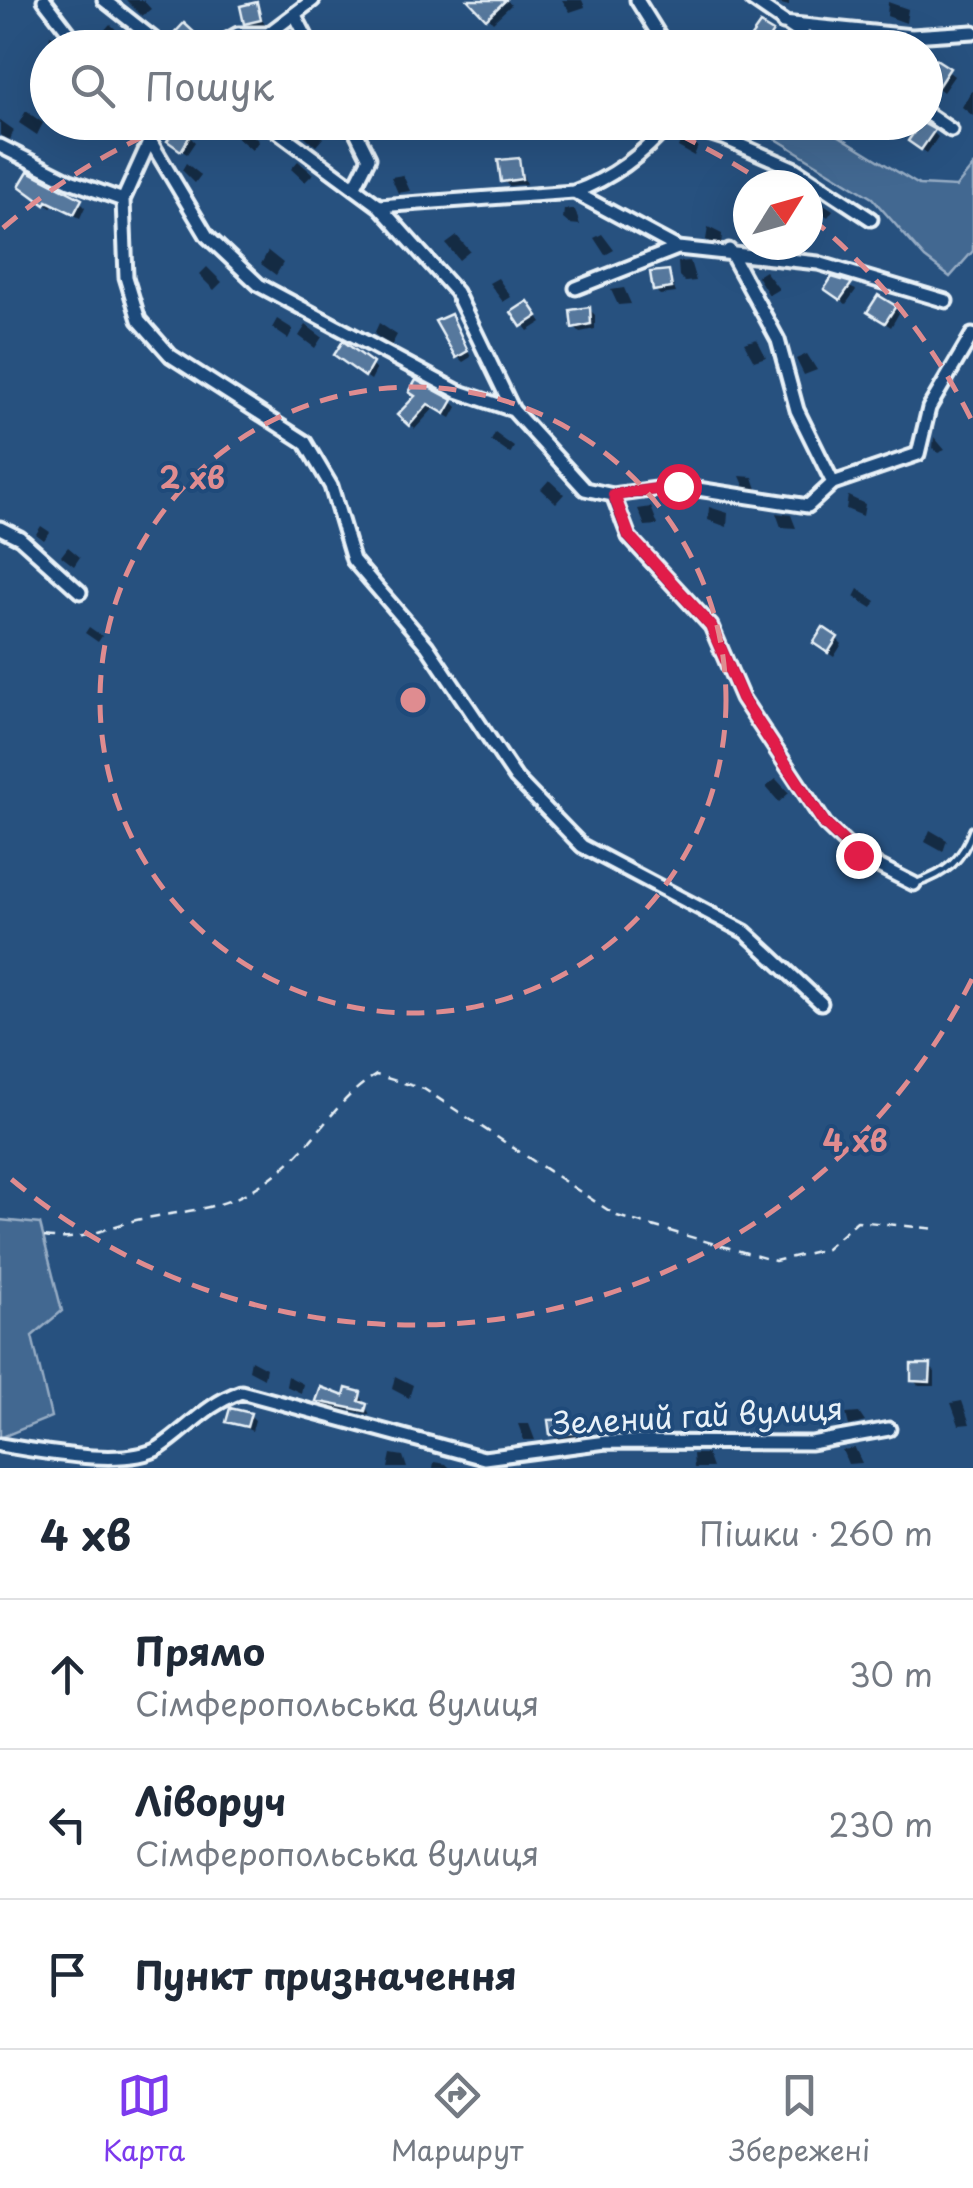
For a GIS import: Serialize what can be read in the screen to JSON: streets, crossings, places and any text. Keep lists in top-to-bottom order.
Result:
{
  "streets": {
    "street": ["Зелений гай вулиця"]
  },
  "north": "top right",
  "page": {
    "search": "Пошук",
    "heading": ["4 хв", "Пішки · 260 m"],
    "list": [
      ["Прямо", "Сімферопольська вулиця", "30 m"],
      ["Ліворуч", "Сімферопольська вулиця", "230 m"],
      "Пункт призначення"
    ],
    "nav": ["Карта", "Маршрут", "Збережені"]
  },
  "rings": ["2 хв", "4 хв"]
}
